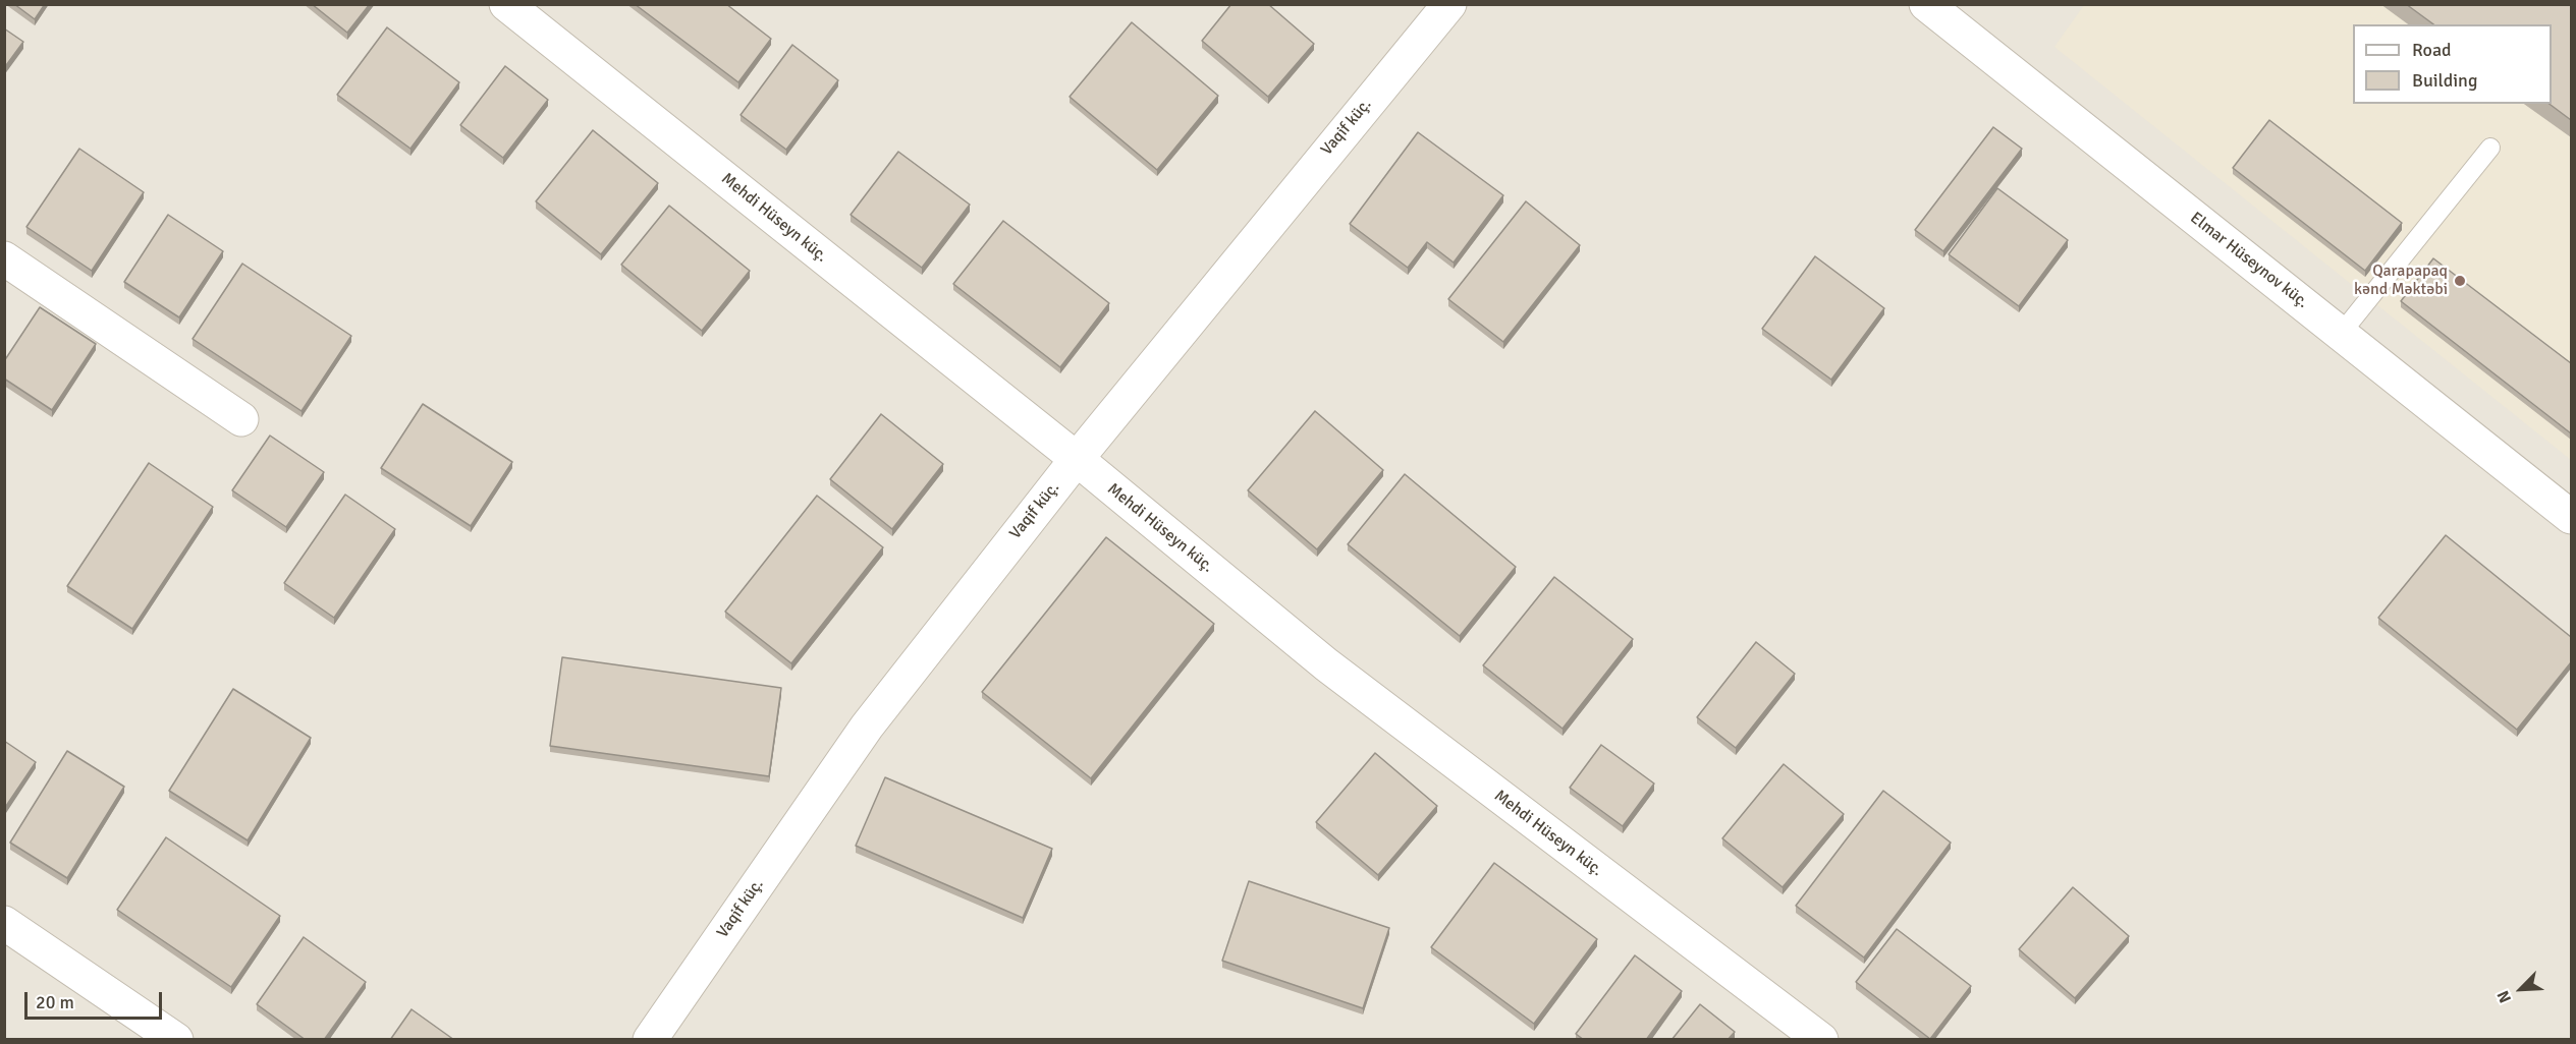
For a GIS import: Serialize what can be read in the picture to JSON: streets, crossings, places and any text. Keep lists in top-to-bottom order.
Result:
{
  "streets": {
    "street": ["Vaqif küç.", "Mehdi Hüseyn küç.", "Elmar Hüseynov küç."]
  },
  "crossings": [
    ["Vaqif küç.", "Mehdi Hüseyn küç."]
  ],
  "places": ["Qarapapaq kənd Məktəbi"],
  "legend": ["Road", "Building"],
  "scale_bar": "20 m",
  "north": "bottom left"
}
